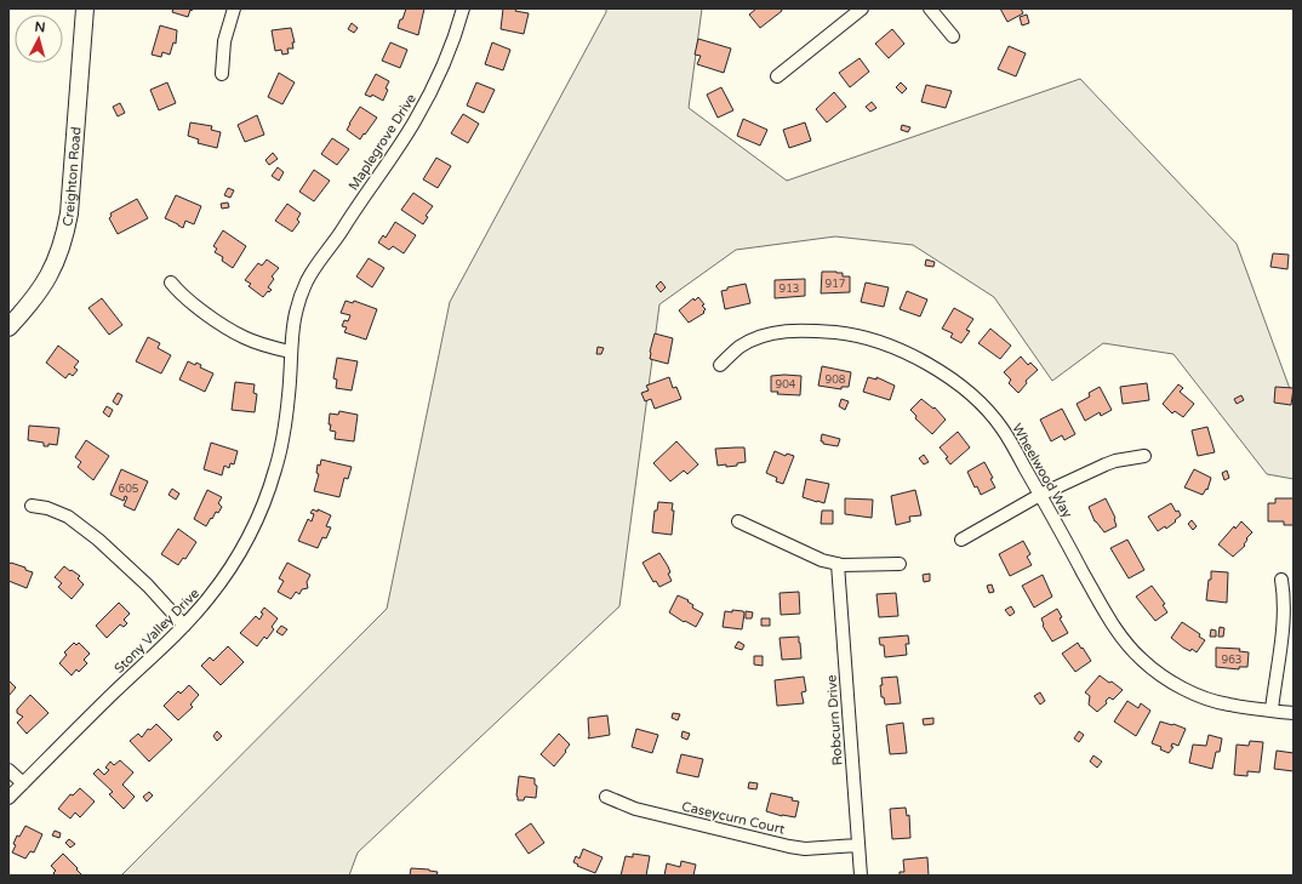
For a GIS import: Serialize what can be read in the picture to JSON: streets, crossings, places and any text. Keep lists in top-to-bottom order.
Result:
{
  "streets": {
    "main road": ["Creighton Road"],
    "street": [
      "Maplegrove Drive",
      "Wheelwood Way",
      "Stony Valley Drive",
      "Robcurn Drive",
      "Caseycurn Court"
    ]
  },
  "crossings": [
    ["Maplegrove Drive", "Stony Valley Drive"],
    ["Robcurn Drive", "Caseycurn Court"]
  ],
  "house_numbers": [
    "917",
    "913",
    "908",
    "904",
    "605",
    "963"
  ],
  "north": "top"
}
